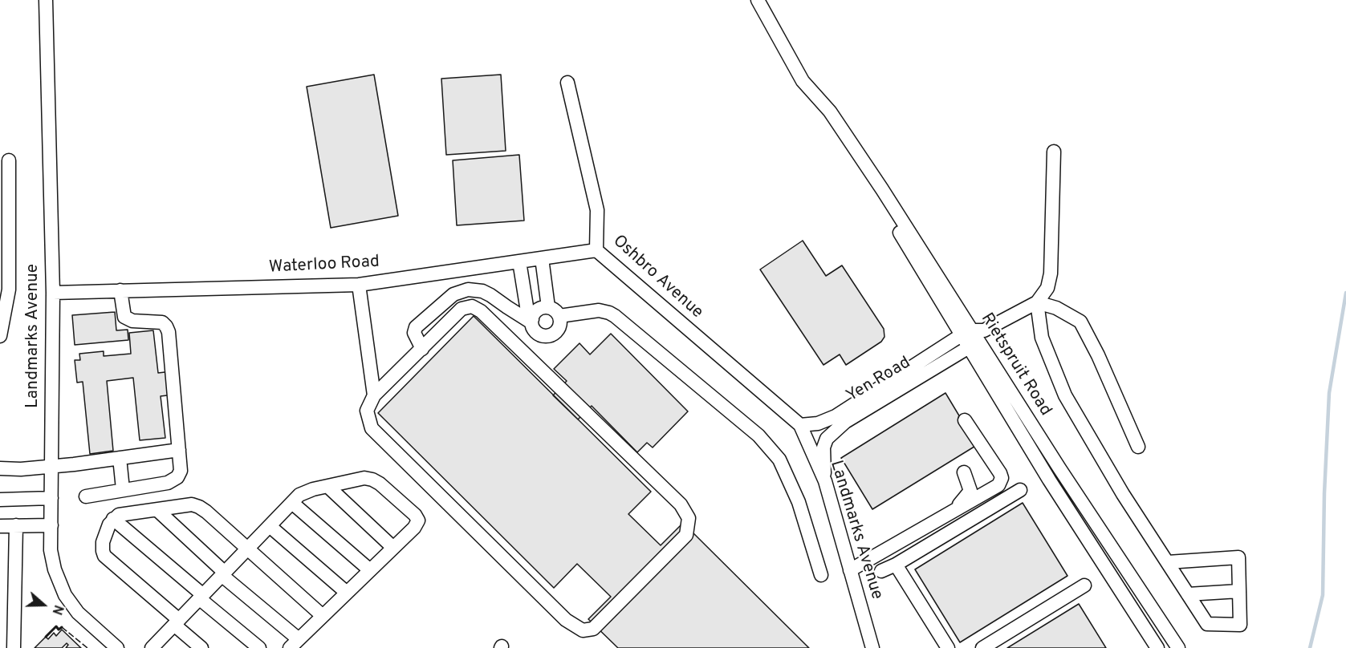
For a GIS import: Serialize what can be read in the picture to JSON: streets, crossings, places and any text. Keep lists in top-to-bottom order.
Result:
{
  "streets": {
    "street": [
      "Waterloo Road",
      "Oshbro Avenue",
      "Landmarks Avenue",
      "Rietspruit Road",
      "Yen Road"
    ]
  },
  "crossings": [
    ["Waterloo Road", "Oshbro Avenue"],
    ["Waterloo Road", "Landmarks Avenue"],
    ["Oshbro Avenue", "Landmarks Avenue"],
    ["Oshbro Avenue", "Yen Road"],
    ["Landmarks Avenue", "Yen Road"],
    ["Rietspruit Road", "Yen Road"]
  ],
  "north": "right"
}
